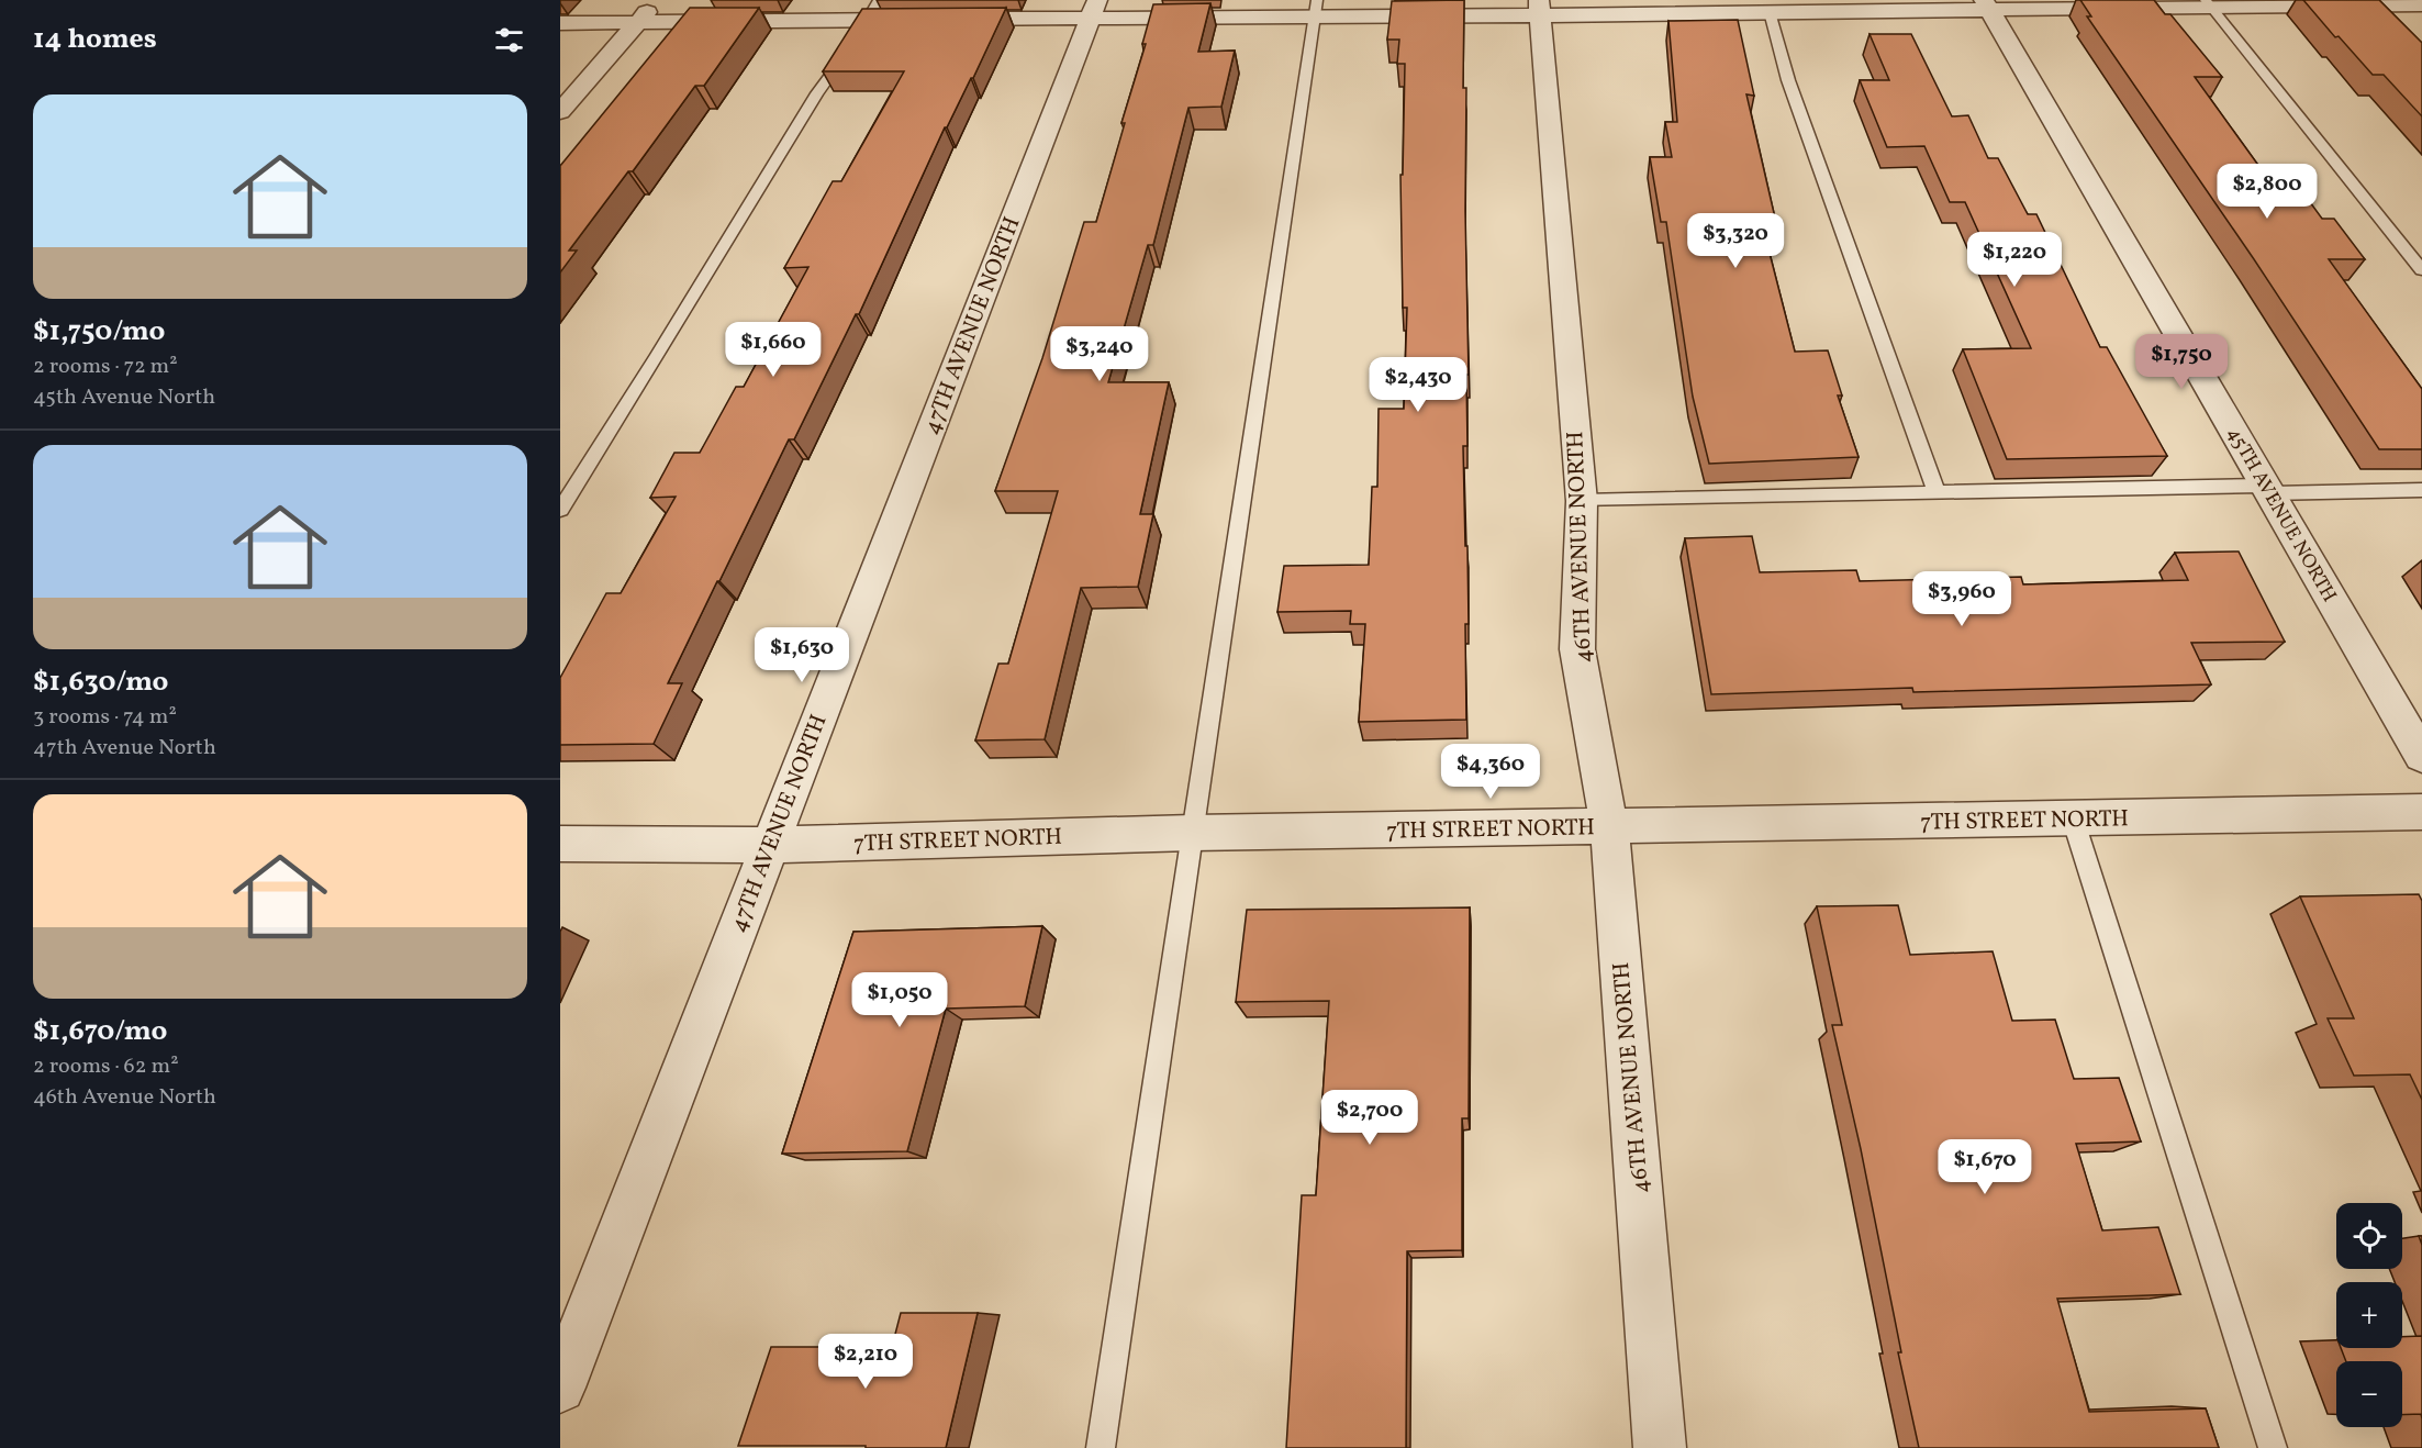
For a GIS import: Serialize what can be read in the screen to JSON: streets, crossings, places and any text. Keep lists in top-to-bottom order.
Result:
{
  "streets": {
    "street": [
      "47TH AVENUE NORTH",
      "45TH AVENUE NORTH",
      "46TH AVENUE NORTH",
      "7TH STREET NORTH"
    ]
  },
  "crossings": [
    ["47TH AVENUE NORTH", "7TH STREET NORTH"],
    ["46TH AVENUE NORTH", "7TH STREET NORTH"]
  ],
  "page": {
    "heading": "14 homes",
    "list": [
      {
        "name": "$1,750/mo",
        "note": "2 rooms · 72 m² · 45th Avenue North"
      },
      {
        "name": "$1,630/mo",
        "note": "3 rooms · 74 m² · 47th Avenue North"
      },
      {
        "name": "$1,670/mo",
        "note": "2 rooms · 62 m² · 46th Avenue North"
      }
    ],
    "price": [
      "$2,800",
      "$3,320",
      "$1,220",
      "$1,660",
      "$3,240",
      "$1,750",
      "$2,430",
      "$3,960",
      "$1,630",
      "$4,360",
      "$1,050",
      "$2,700",
      "$1,670",
      "$2,210"
    ],
    "map_buttons": ["+", "−"]
  }
}
